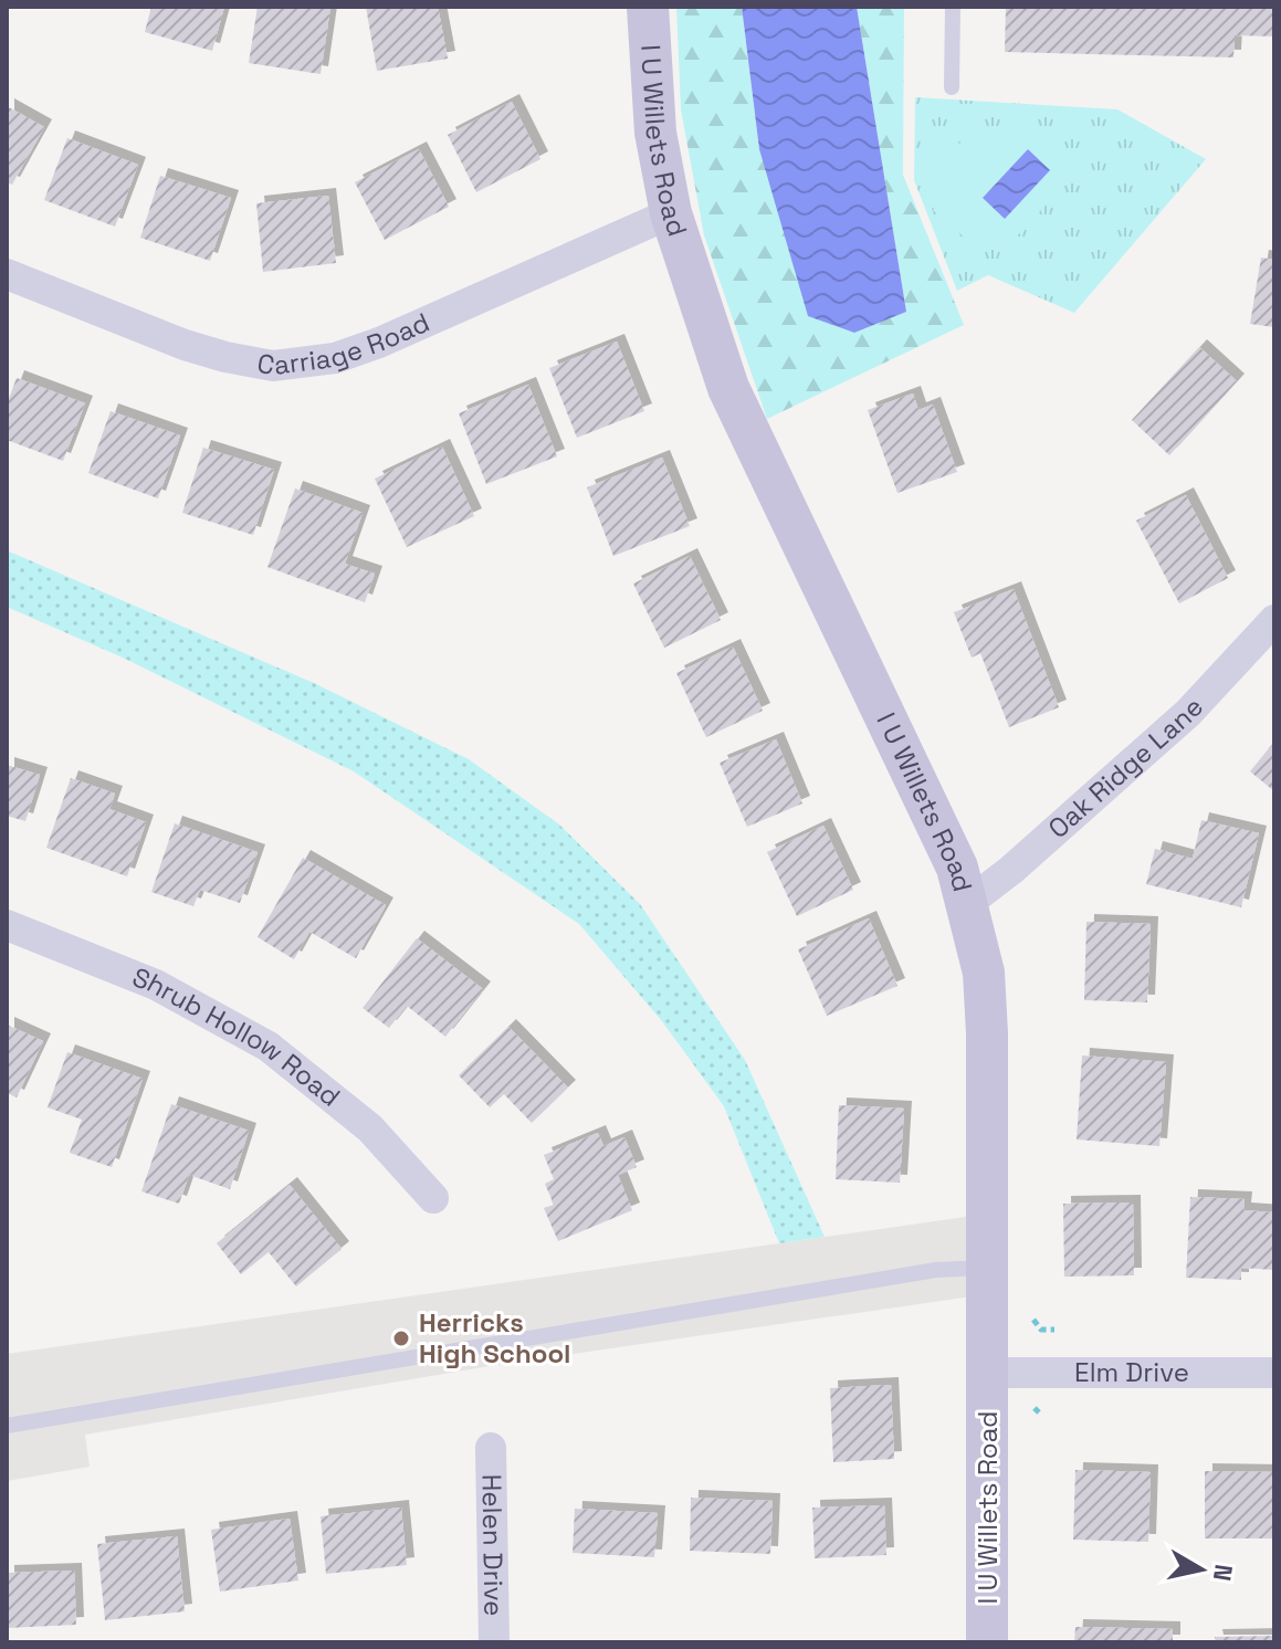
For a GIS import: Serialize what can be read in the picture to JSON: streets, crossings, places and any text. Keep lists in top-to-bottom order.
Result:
{
  "streets": {
    "main road": ["I U Willets Road"],
    "street": [
      "Carriage Road",
      "Oak Ridge Lane",
      "Shrub Hollow Road",
      "Elm Drive",
      "Helen Drive"
    ]
  },
  "crossings": [
    ["I U Willets Road", "Carriage Road"],
    ["I U Willets Road", "Oak Ridge Lane"],
    ["I U Willets Road", "Elm Drive"]
  ],
  "places": ["Herricks High School"],
  "north": "right"
}
